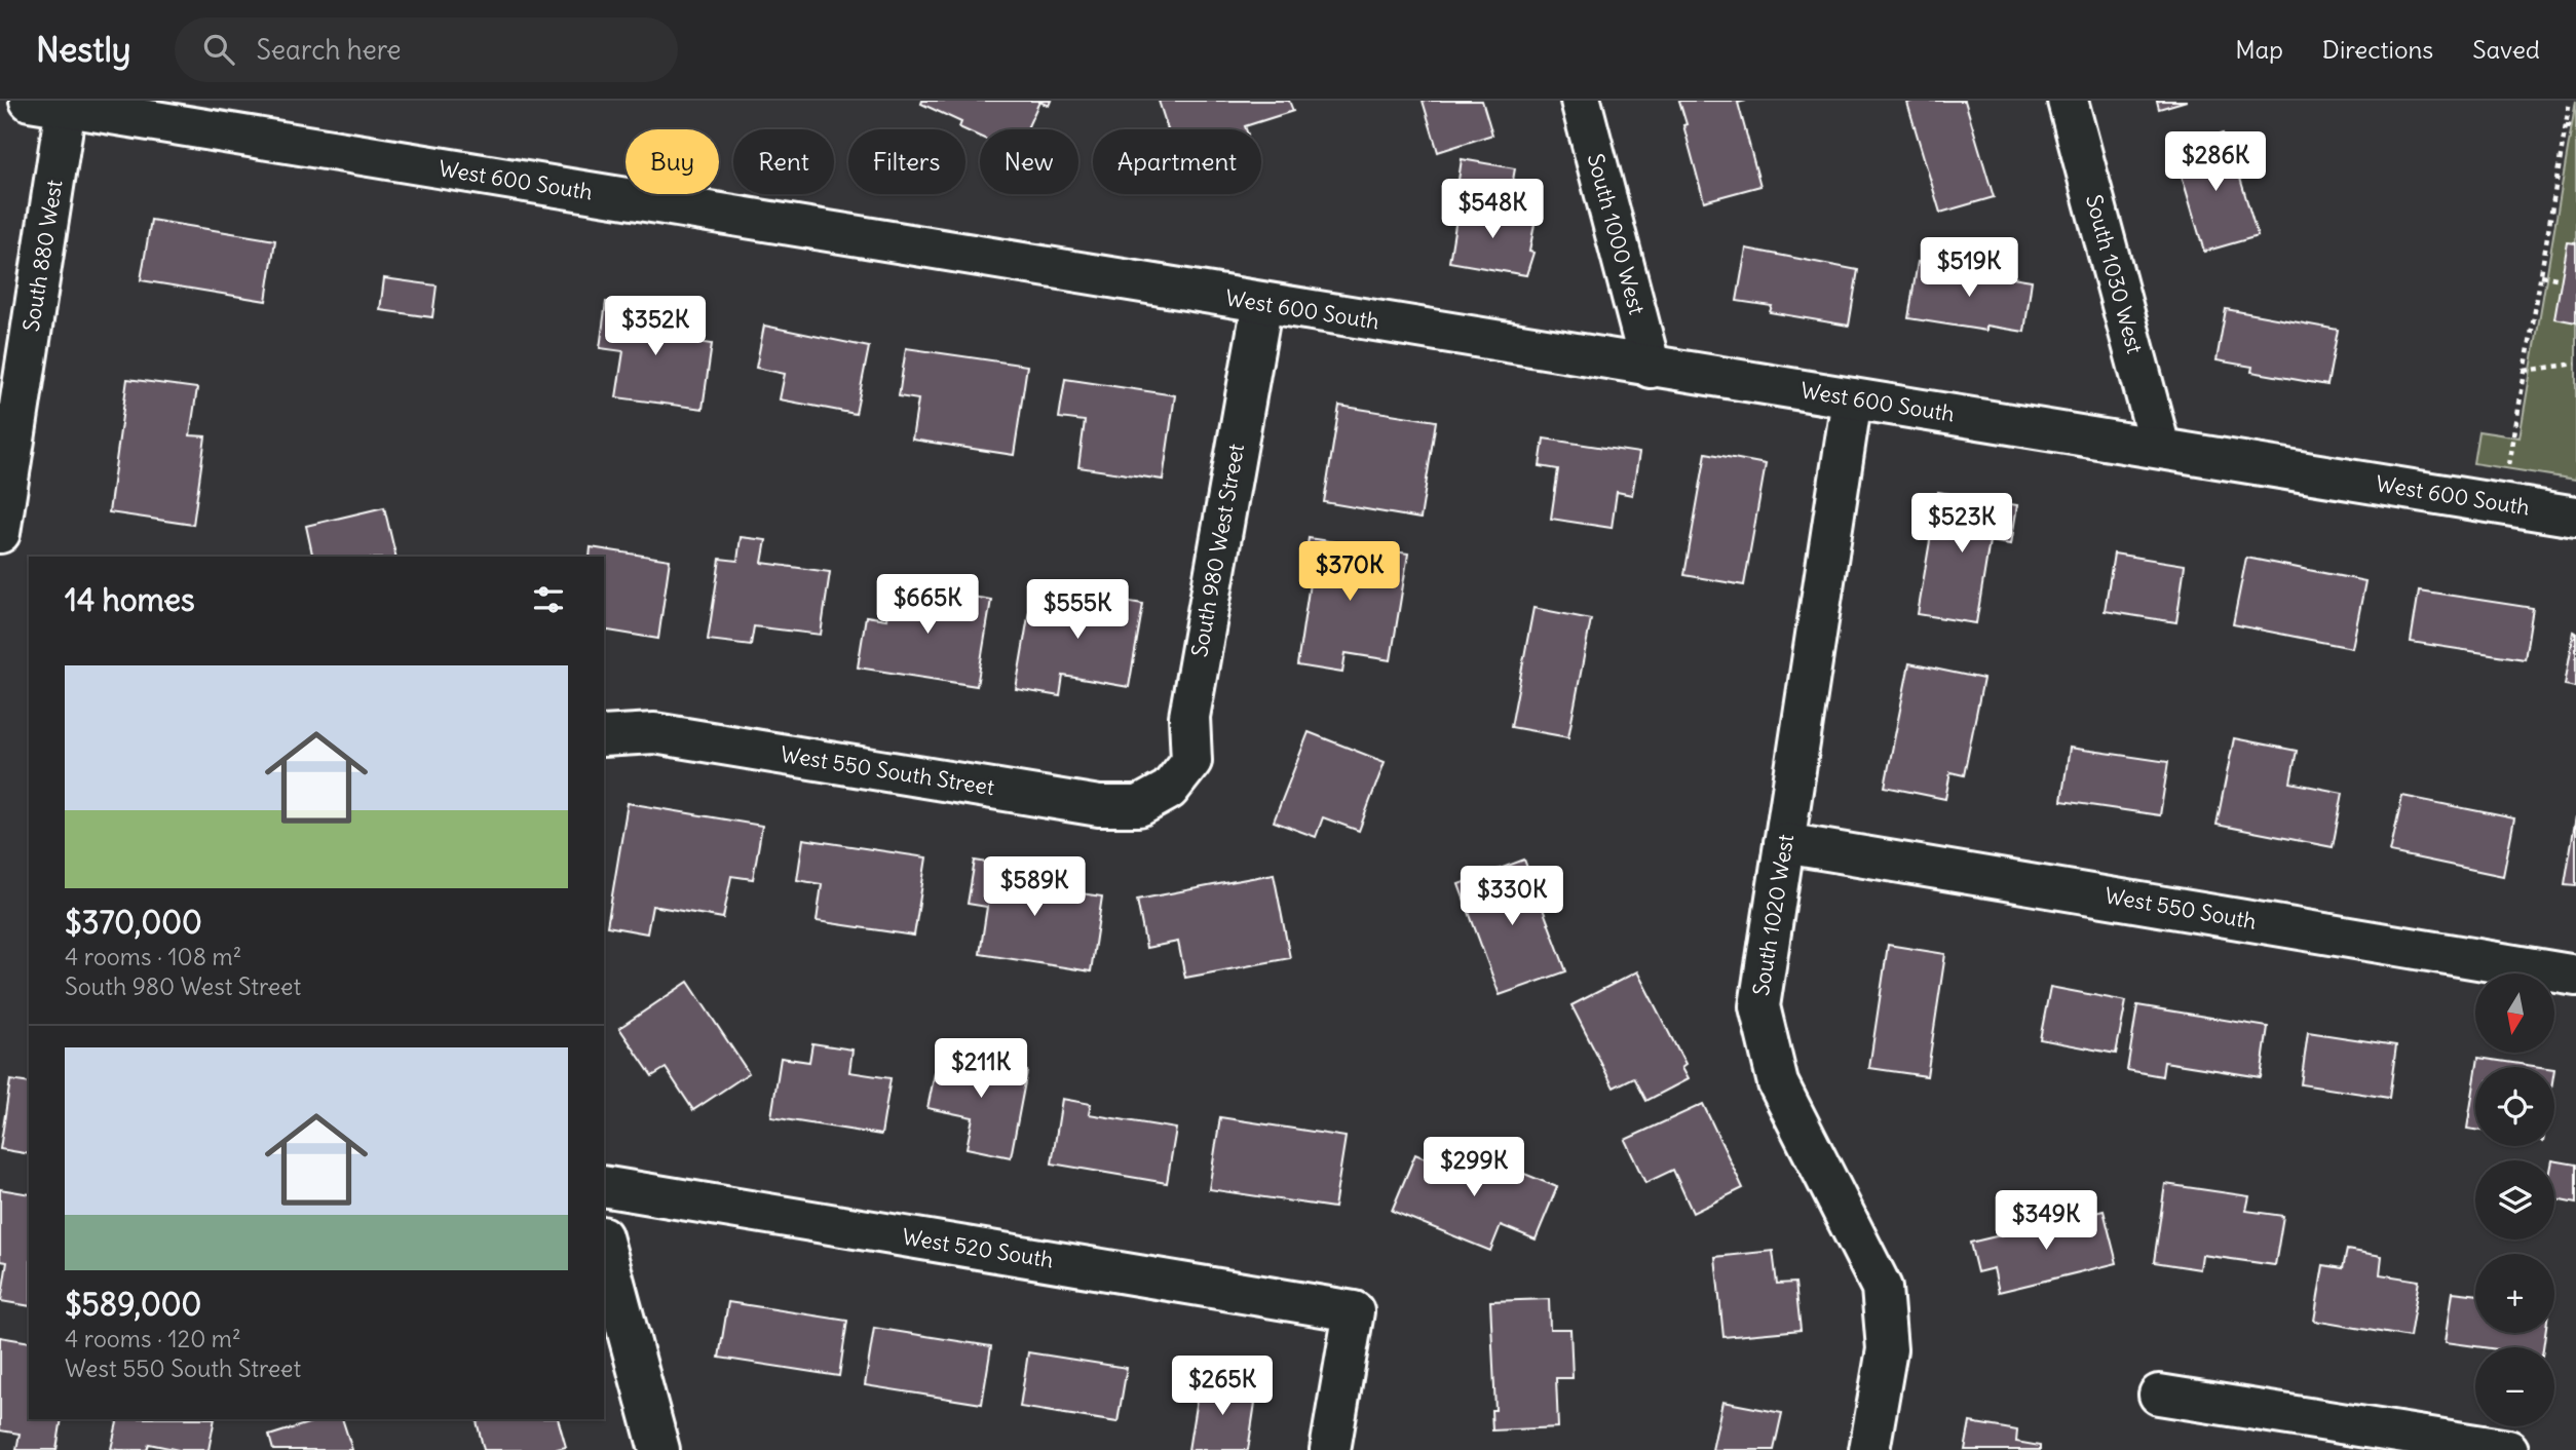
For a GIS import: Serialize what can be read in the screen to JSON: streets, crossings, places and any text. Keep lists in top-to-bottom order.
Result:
{
  "streets": {
    "street": [
      "West 600 South",
      "South 1000 West",
      "South 880 West",
      "South 1030 West",
      "South 980 West Street",
      "West 550 South Street",
      "West 550 South",
      "South 1020 West",
      "West 520 South"
    ]
  },
  "crossings": [
    ["West 600 South", "South 1000 West"],
    ["West 600 South", "South 880 West"],
    ["West 600 South", "South 1030 West"],
    ["West 600 South", "South 980 West Street"],
    ["West 600 South", "South 1020 West"],
    ["South 980 West Street", "West 550 South Street"],
    ["West 550 South", "South 1020 West"]
  ],
  "north": "bottom",
  "page": {
    "header": "Nestly",
    "search": "Search here",
    "nav": ["Map", "Directions", "Saved"],
    "chip": [
      "Buy",
      "Rent",
      "Filters",
      "New",
      "Apartment"
    ],
    "price": [
      "$286K",
      "$548K",
      "$519K",
      "$352K",
      "$523K",
      "$370K",
      "$665K",
      "$555K",
      "$589K",
      "$330K",
      "$211K",
      "$299K",
      "$349K",
      "$265K"
    ],
    "heading": "14 homes",
    "list": [
      {
        "name": "$370,000",
        "note": "4 rooms · 108 m² · South 980 West Street"
      },
      {
        "name": "$589,000",
        "note": "4 rooms · 120 m² · West 550 South Street"
      }
    ],
    "map_buttons": ["+", "−"]
  }
}
